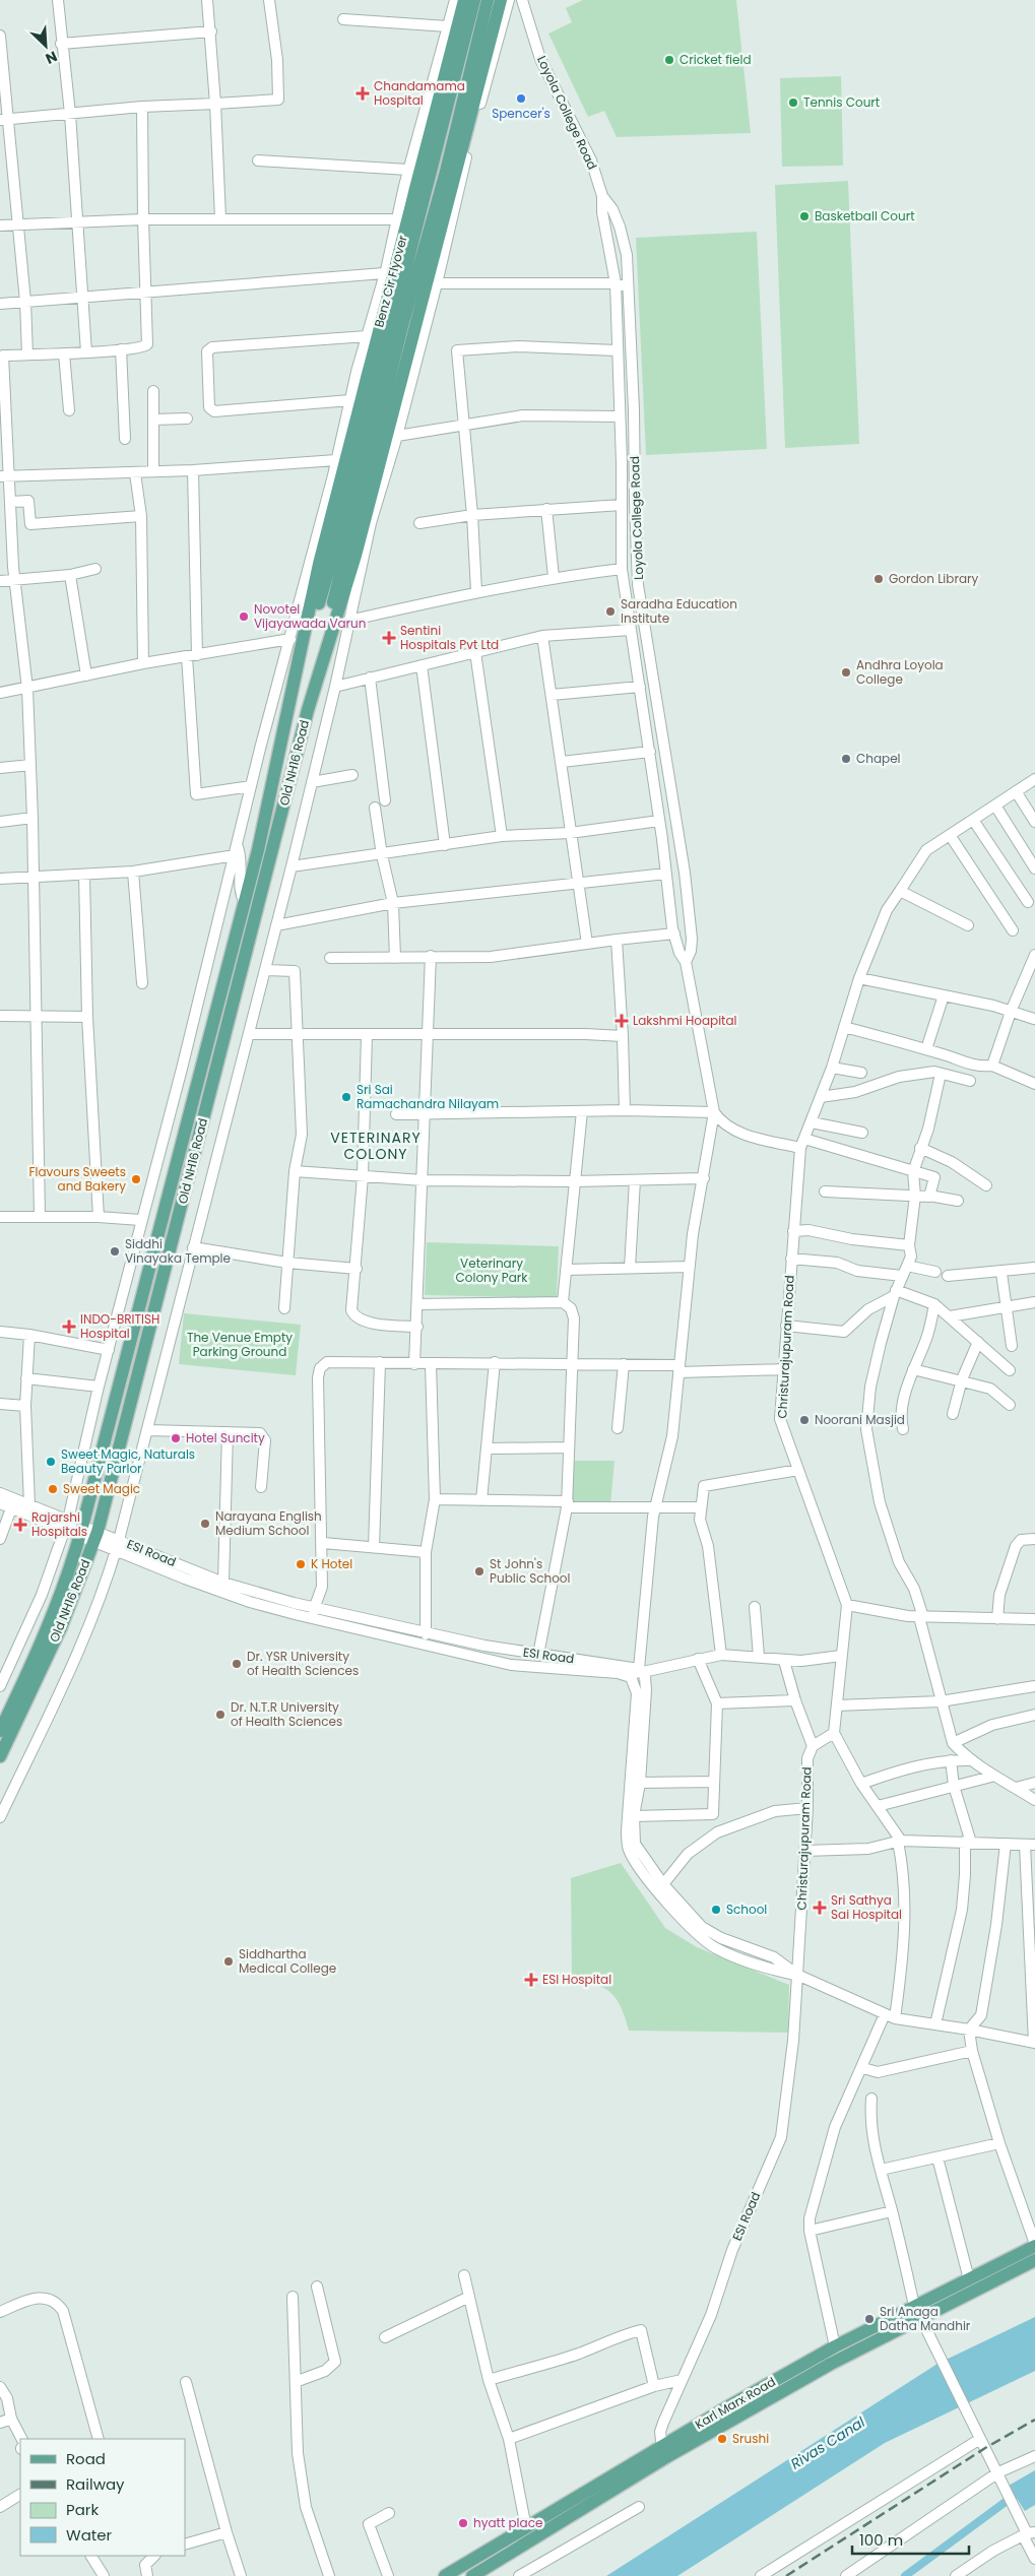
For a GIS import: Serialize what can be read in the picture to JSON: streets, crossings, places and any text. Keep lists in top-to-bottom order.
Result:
{
  "streets": {
    "main road": ["Benz Cir Flyover", "Old NH16 Road", "Karl Marx Road"],
    "street": ["Loyola College Road", "Christurajupuram Road", "ESI Road"]
  },
  "crossings": [
    ["Loyola College Road", "ESI Road"],
    ["Benz Cir Flyover", "Old NH16 Road"],
    ["Old NH16 Road", "ESI Road"],
    ["Christurajupuram Road", "ESI Road"],
    ["ESI Road", "Karl Marx Road"]
  ],
  "districts": ["VETERINARY COLONY"],
  "water": ["Rivas Canal"],
  "parks": ["Veterinary Colony Park", "The Venue Empty Parking Ground"],
  "places": {
    "other": [
      "Cricket field",
      "Spencer's",
      "Tennis Court",
      "Basketball Court",
      "Gordon Library",
      "Saradha Education Institute",
      "Novotel Vijayawada Varun",
      "Andhra Loyola College",
      "Chapel",
      "Sri Sai Ramachandra Nilayam",
      "Flavours Sweets and Bakery",
      "Siddhi Vinayaka Temple",
      "Noorani Masjid",
      "Hotel Suncity",
      "Sweet Magic, Naturals Beauty Parlor",
      "Sweet Magic",
      "Narayana English Medium School",
      "K Hotel",
      "St John's Public School",
      "Dr. YSR University of Health Sciences",
      "Dr. N.T.R University of Health Sciences",
      "School",
      "Siddhartha Medical College",
      "Sri Anaga Datha Mandhir",
      "Srushi",
      "hyatt place"
    ],
    "health": [
      "Chandamama Hospital",
      "Sentini Hospitals Pvt Ltd",
      "Lakshmi Hoapital",
      "INDO-BRITISH Hospital",
      "Rajarshi Hospitals",
      "Sri Sathya Sai Hospital",
      "ESI Hospital"
    ]
  },
  "legend": [
    "Road",
    "Railway",
    "Park",
    "Water"
  ],
  "scale_bar": "100 m",
  "north": "bottom right"
}
